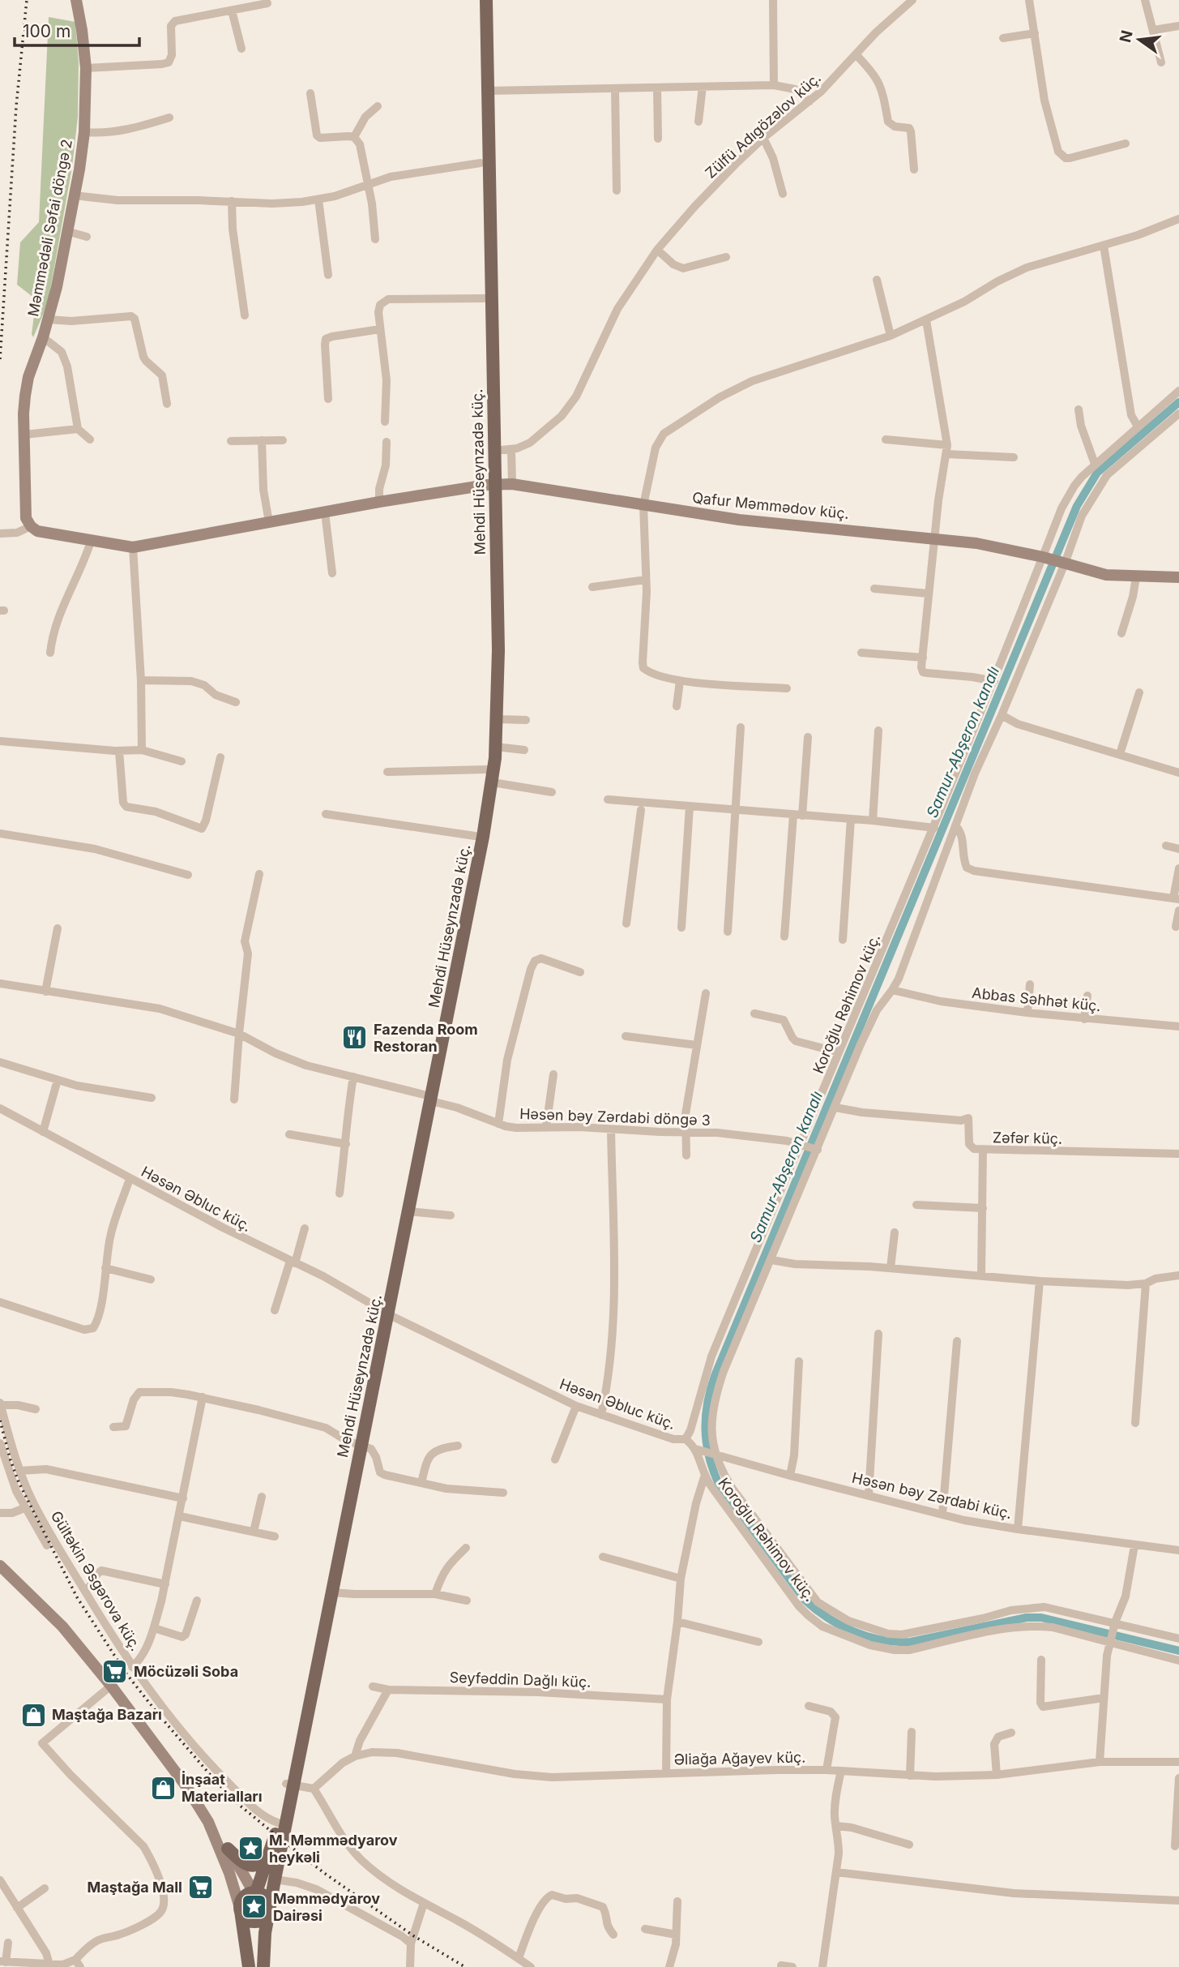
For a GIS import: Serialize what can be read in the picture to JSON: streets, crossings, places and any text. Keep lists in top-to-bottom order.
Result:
{
  "streets": {
    "main road": ["Mehdi Hüseynzadə küç."],
    "street": [
      "Zülfü Adıgözəlov küç.",
      "Məmmədəli Səfai döngə 2",
      "Qafur Məmmədov küç.",
      "Abbas Səhhət küç.",
      "Koroğlu Rəhimov küç.",
      "Həsən bəy Zərdabi döngə 3",
      "Zəfər küç.",
      "Həsən Əbluc küç.",
      "Həsən bəy Zərdabi küç.",
      "Gültəkin Əsgərova küç.",
      "Seyfəddin Dağlı küç.",
      "Əliağa Ağayev küç."
    ]
  },
  "crossings": [
    ["Zülfü Adıgözəlov küç.", "Mehdi Hüseynzadə küç."],
    ["Məmmədəli Səfai döngə 2", "Qafur Məmmədov küç."],
    ["Mehdi Hüseynzadə küç.", "Qafur Məmmədov küç."],
    ["Mehdi Hüseynzadə küç.", "Həsən bəy Zərdabi döngə 3"],
    ["Mehdi Hüseynzadə küç.", "Həsən Əbluc küç."],
    ["Mehdi Hüseynzadə küç.", "Gültəkin Əsgərova küç."],
    ["Qafur Məmmədov küç.", "Koroğlu Rəhimov küç."],
    ["Abbas Səhhət küç.", "Koroğlu Rəhimov küç."],
    ["Koroğlu Rəhimov küç.", "Həsən bəy Zərdabi döngə 3"],
    ["Koroğlu Rəhimov küç.", "Zəfər küç."],
    ["Koroğlu Rəhimov küç.", "Həsən Əbluc küç."],
    ["Koroğlu Rəhimov küç.", "Həsən bəy Zərdabi küç."]
  ],
  "water": ["Samur-Abşeron kanalı"],
  "places": {
    "restaurant": ["Fazenda Room Restoran"],
    "supermarket": ["Möcüzəli Soba", "Maştağa Mall"],
    "shop": ["Maştağa Bazarı", "İnşaat Materialları"],
    "place": ["M. Məmmədyarov heykəli", "Məmmədyarov Dairəsi"]
  },
  "scale_bar": "100 m",
  "north": "left"
}
